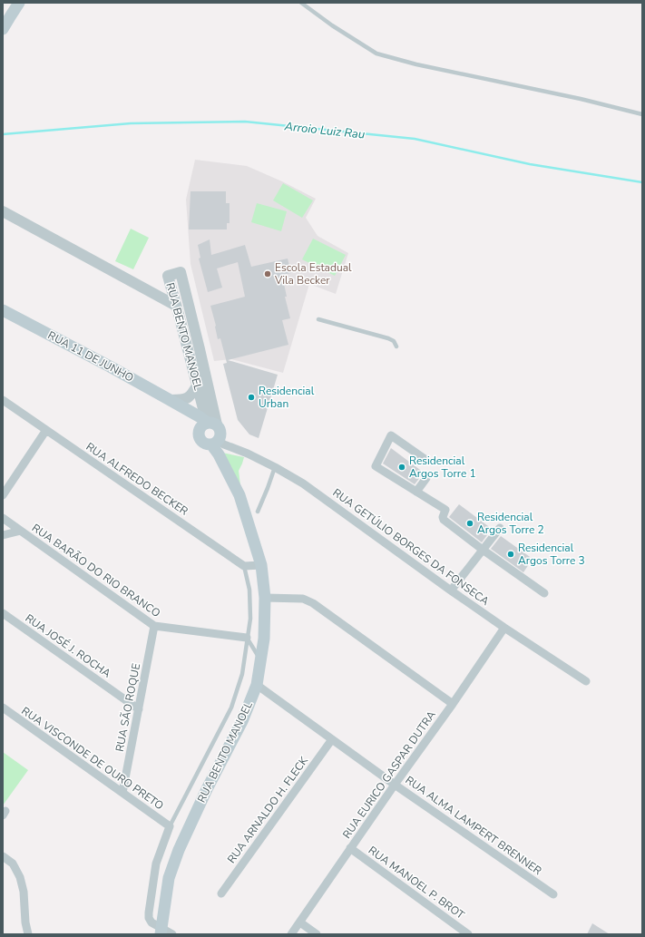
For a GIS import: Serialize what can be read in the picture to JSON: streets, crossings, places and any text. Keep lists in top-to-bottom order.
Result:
{
  "streets": {
    "main road": ["RUA BENTO MANOEL", "RUA 11 DE JUNHO"],
    "street": [
      "RUA ALFREDO BECKER",
      "RUA GETÚLIO BORGES DA FONSECA",
      "RUA BARÃO DO RIO BRANCO",
      "RUA JOSÉ J. ROCHA",
      "RUA SÃO ROQUE",
      "RUA VISCONDE DE OURO PRETO",
      "RUA EURICO GASPAR DUTRA",
      "RUA ARNALDO H. FLECK",
      "RUA ALMA LAMPERT BRENNER",
      "RUA MANOEL P. BROT"
    ]
  },
  "crossings": [
    ["RUA BENTO MANOEL", "RUA 11 DE JUNHO"],
    ["RUA BENTO MANOEL", "RUA GETÚLIO BORGES DA FONSECA"],
    ["RUA BENTO MANOEL", "RUA ALMA LAMPERT BRENNER"],
    ["RUA 11 DE JUNHO", "RUA GETÚLIO BORGES DA FONSECA"],
    ["RUA GETÚLIO BORGES DA FONSECA", "RUA EURICO GASPAR DUTRA"],
    ["RUA BARÃO DO RIO BRANCO", "RUA SÃO ROQUE"],
    ["RUA JOSÉ J. ROCHA", "RUA SÃO ROQUE"],
    ["RUA SÃO ROQUE", "RUA VISCONDE DE OURO PRETO"],
    ["RUA EURICO GASPAR DUTRA", "RUA ALMA LAMPERT BRENNER"],
    ["RUA EURICO GASPAR DUTRA", "RUA MANOEL P. BROT"],
    ["RUA ARNALDO H. FLECK", "RUA ALMA LAMPERT BRENNER"]
  ],
  "water": ["Arroio Luiz Rau"],
  "places": [
    "Escola Estadual Vila Becker",
    "Residencial Urban",
    "Residencial Argos Torre 1",
    "Residencial Argos Torre 2",
    "Residencial Argos Torre 3"
  ]
}
